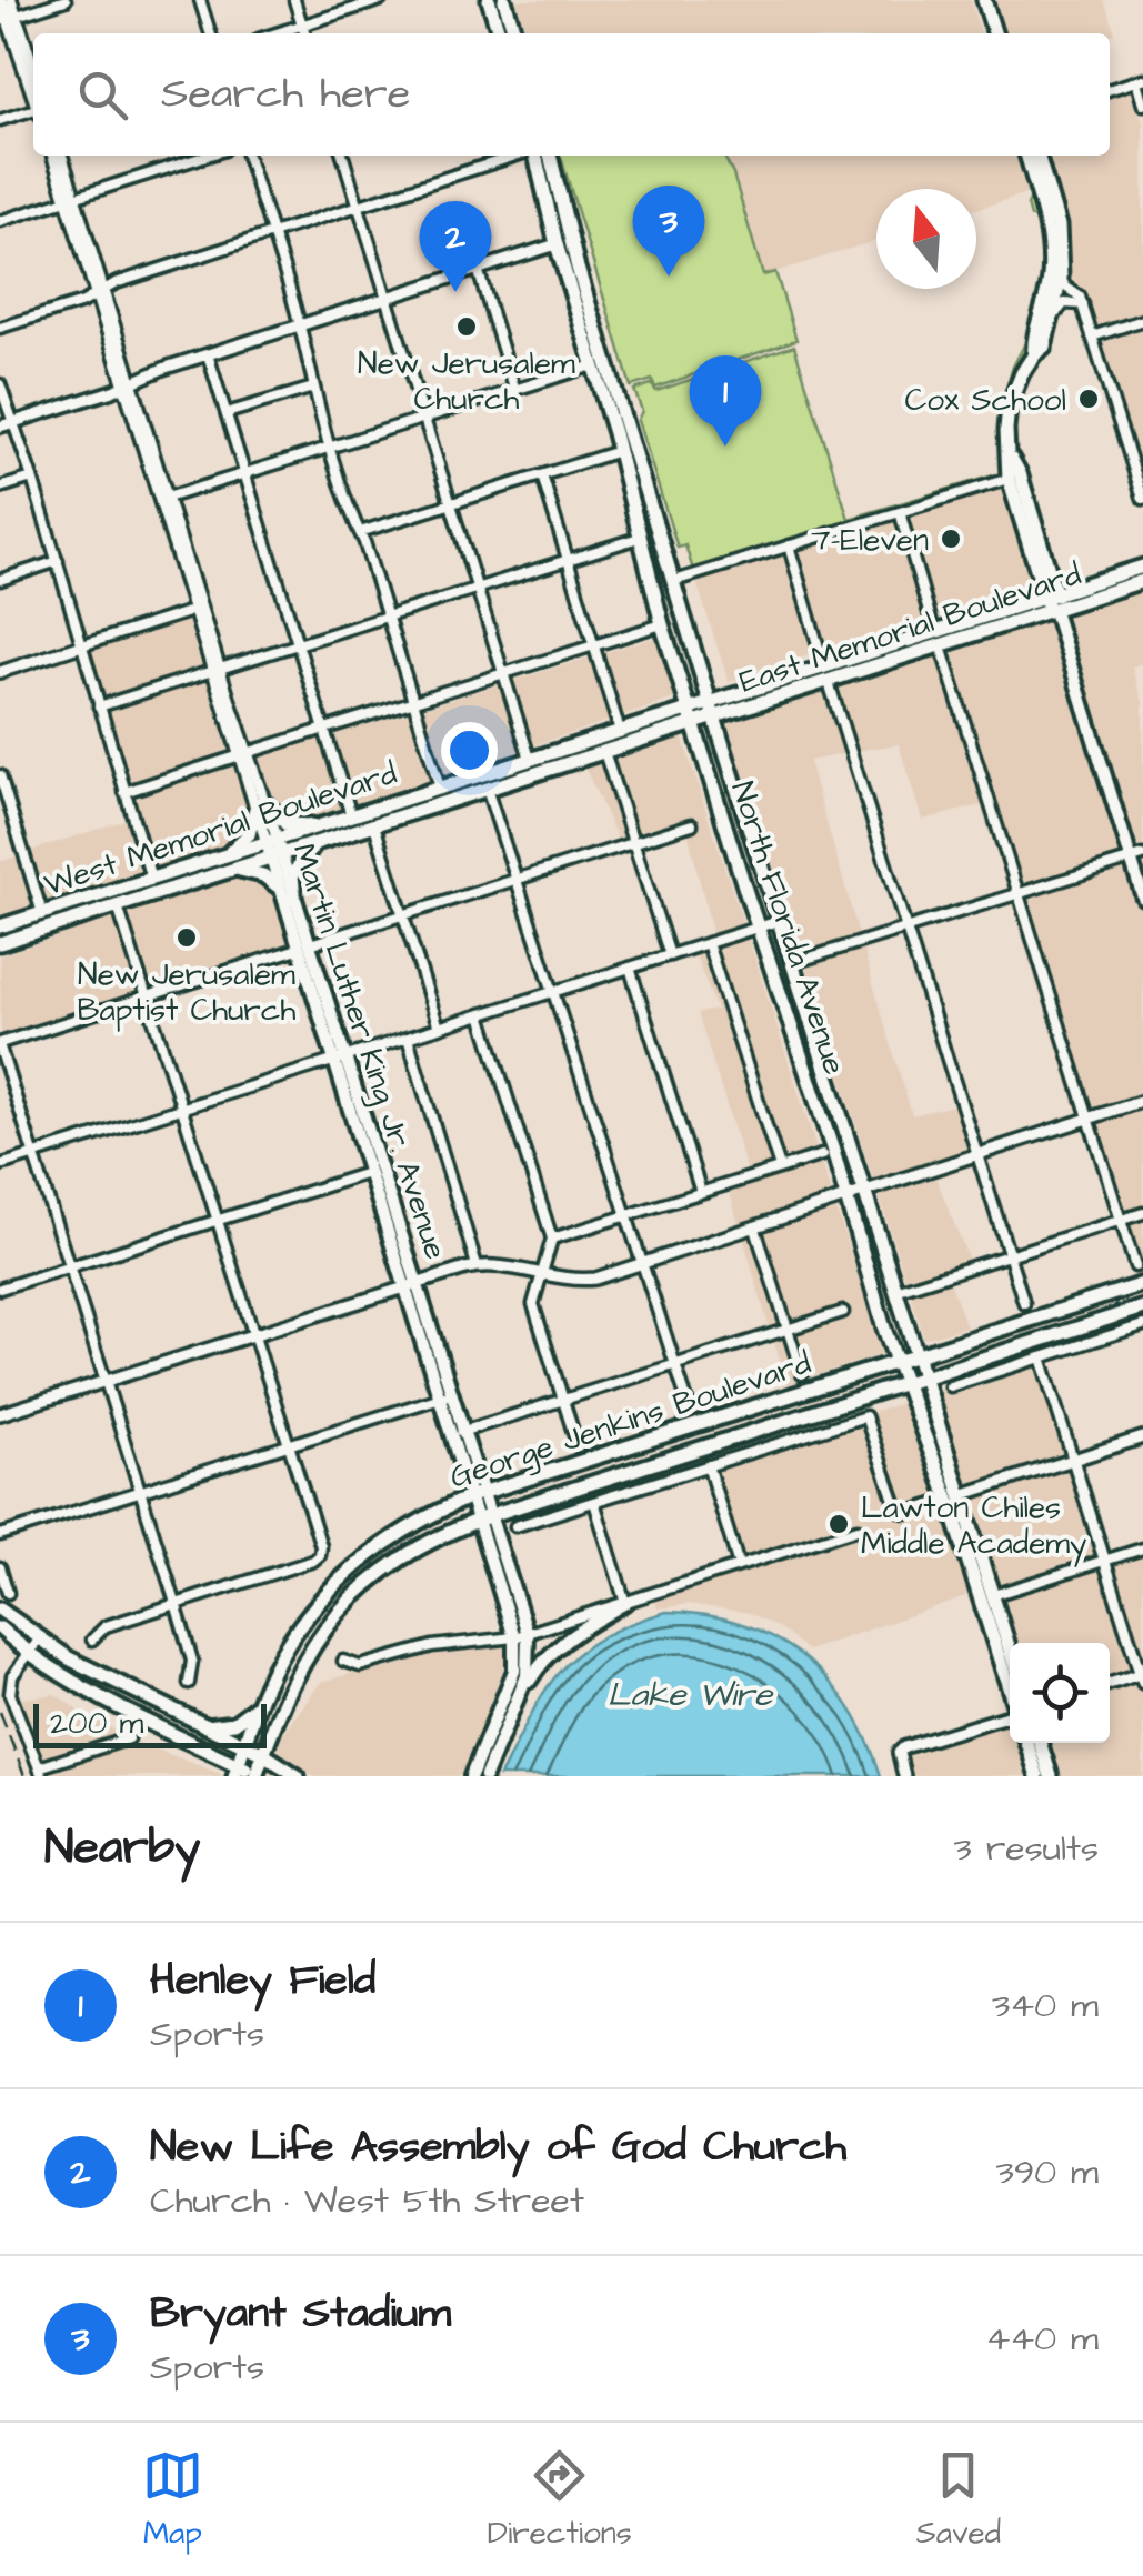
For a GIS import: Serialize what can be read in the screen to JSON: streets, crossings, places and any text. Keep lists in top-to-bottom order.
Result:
{
  "streets": {
    "main road": [
      "East Memorial Boulevard",
      "West Memorial Boulevard",
      "North Florida Avenue",
      "Martin Luther King Jr. Avenue",
      "George Jenkins Boulevard"
    ]
  },
  "crossings": [
    ["East Memorial Boulevard", "West Memorial Boulevard"],
    ["East Memorial Boulevard", "North Florida Avenue"],
    ["West Memorial Boulevard", "North Florida Avenue"],
    ["West Memorial Boulevard", "Martin Luther King Jr. Avenue"],
    ["North Florida Avenue", "George Jenkins Boulevard"],
    ["Martin Luther King Jr. Avenue", "George Jenkins Boulevard"]
  ],
  "water": ["Lake Wire"],
  "places": [
    "New Jerusalem Church",
    "Cox School",
    "7-Eleven",
    "New Jerusalem Baptist Church",
    "Lawton Chiles Middle Academy"
  ],
  "scale_bar": "200 m",
  "north": "top",
  "page": {
    "search": "Search here",
    "pins": ["3", "2", "1"],
    "scale": "200 m",
    "heading": ["Nearby", "3 results"],
    "list": [
      {
        "mark": "1",
        "name": "Henley Field",
        "note": "Sports",
        "value": "340 m"
      },
      {
        "mark": "2",
        "name": "New Life Assembly of God Church",
        "note": "Church · West 5th Street",
        "value": "390 m"
      },
      {
        "mark": "3",
        "name": "Bryant Stadium",
        "note": "Sports",
        "value": "440 m"
      }
    ],
    "nav": ["Map", "Directions", "Saved"]
  }
}
